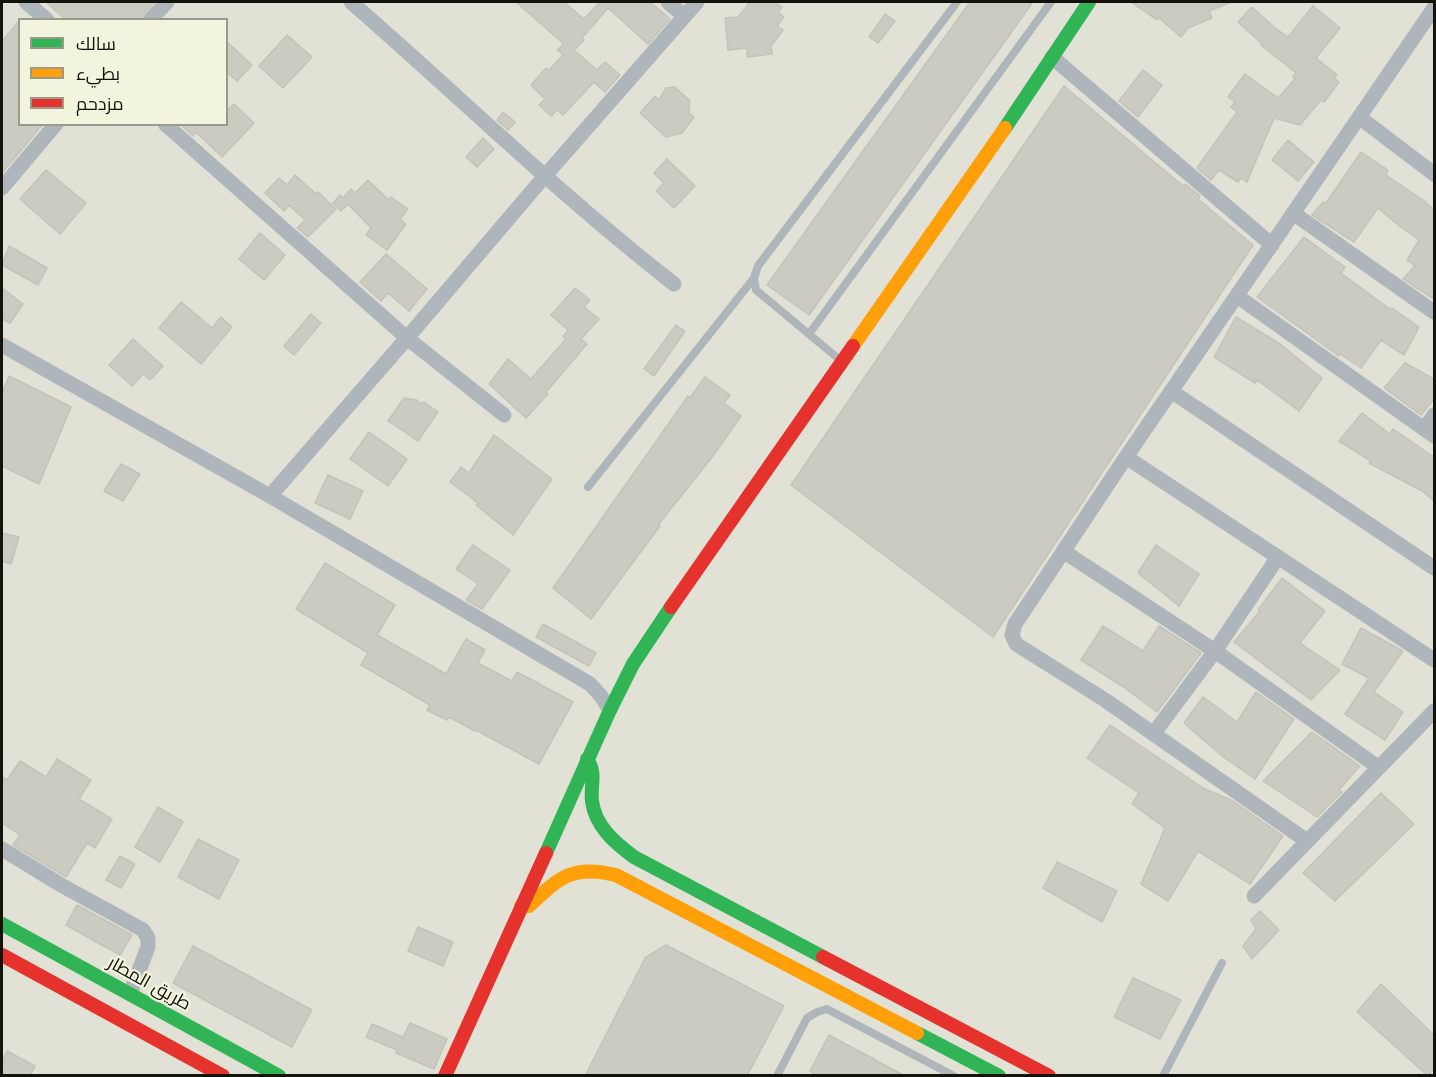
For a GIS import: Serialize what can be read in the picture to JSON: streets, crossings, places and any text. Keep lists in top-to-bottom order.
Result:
{
  "streets": {
    "main road": ["طريق المطار"]
  },
  "legend": ["سالك", "بطيء", "مزدحم"]
}
